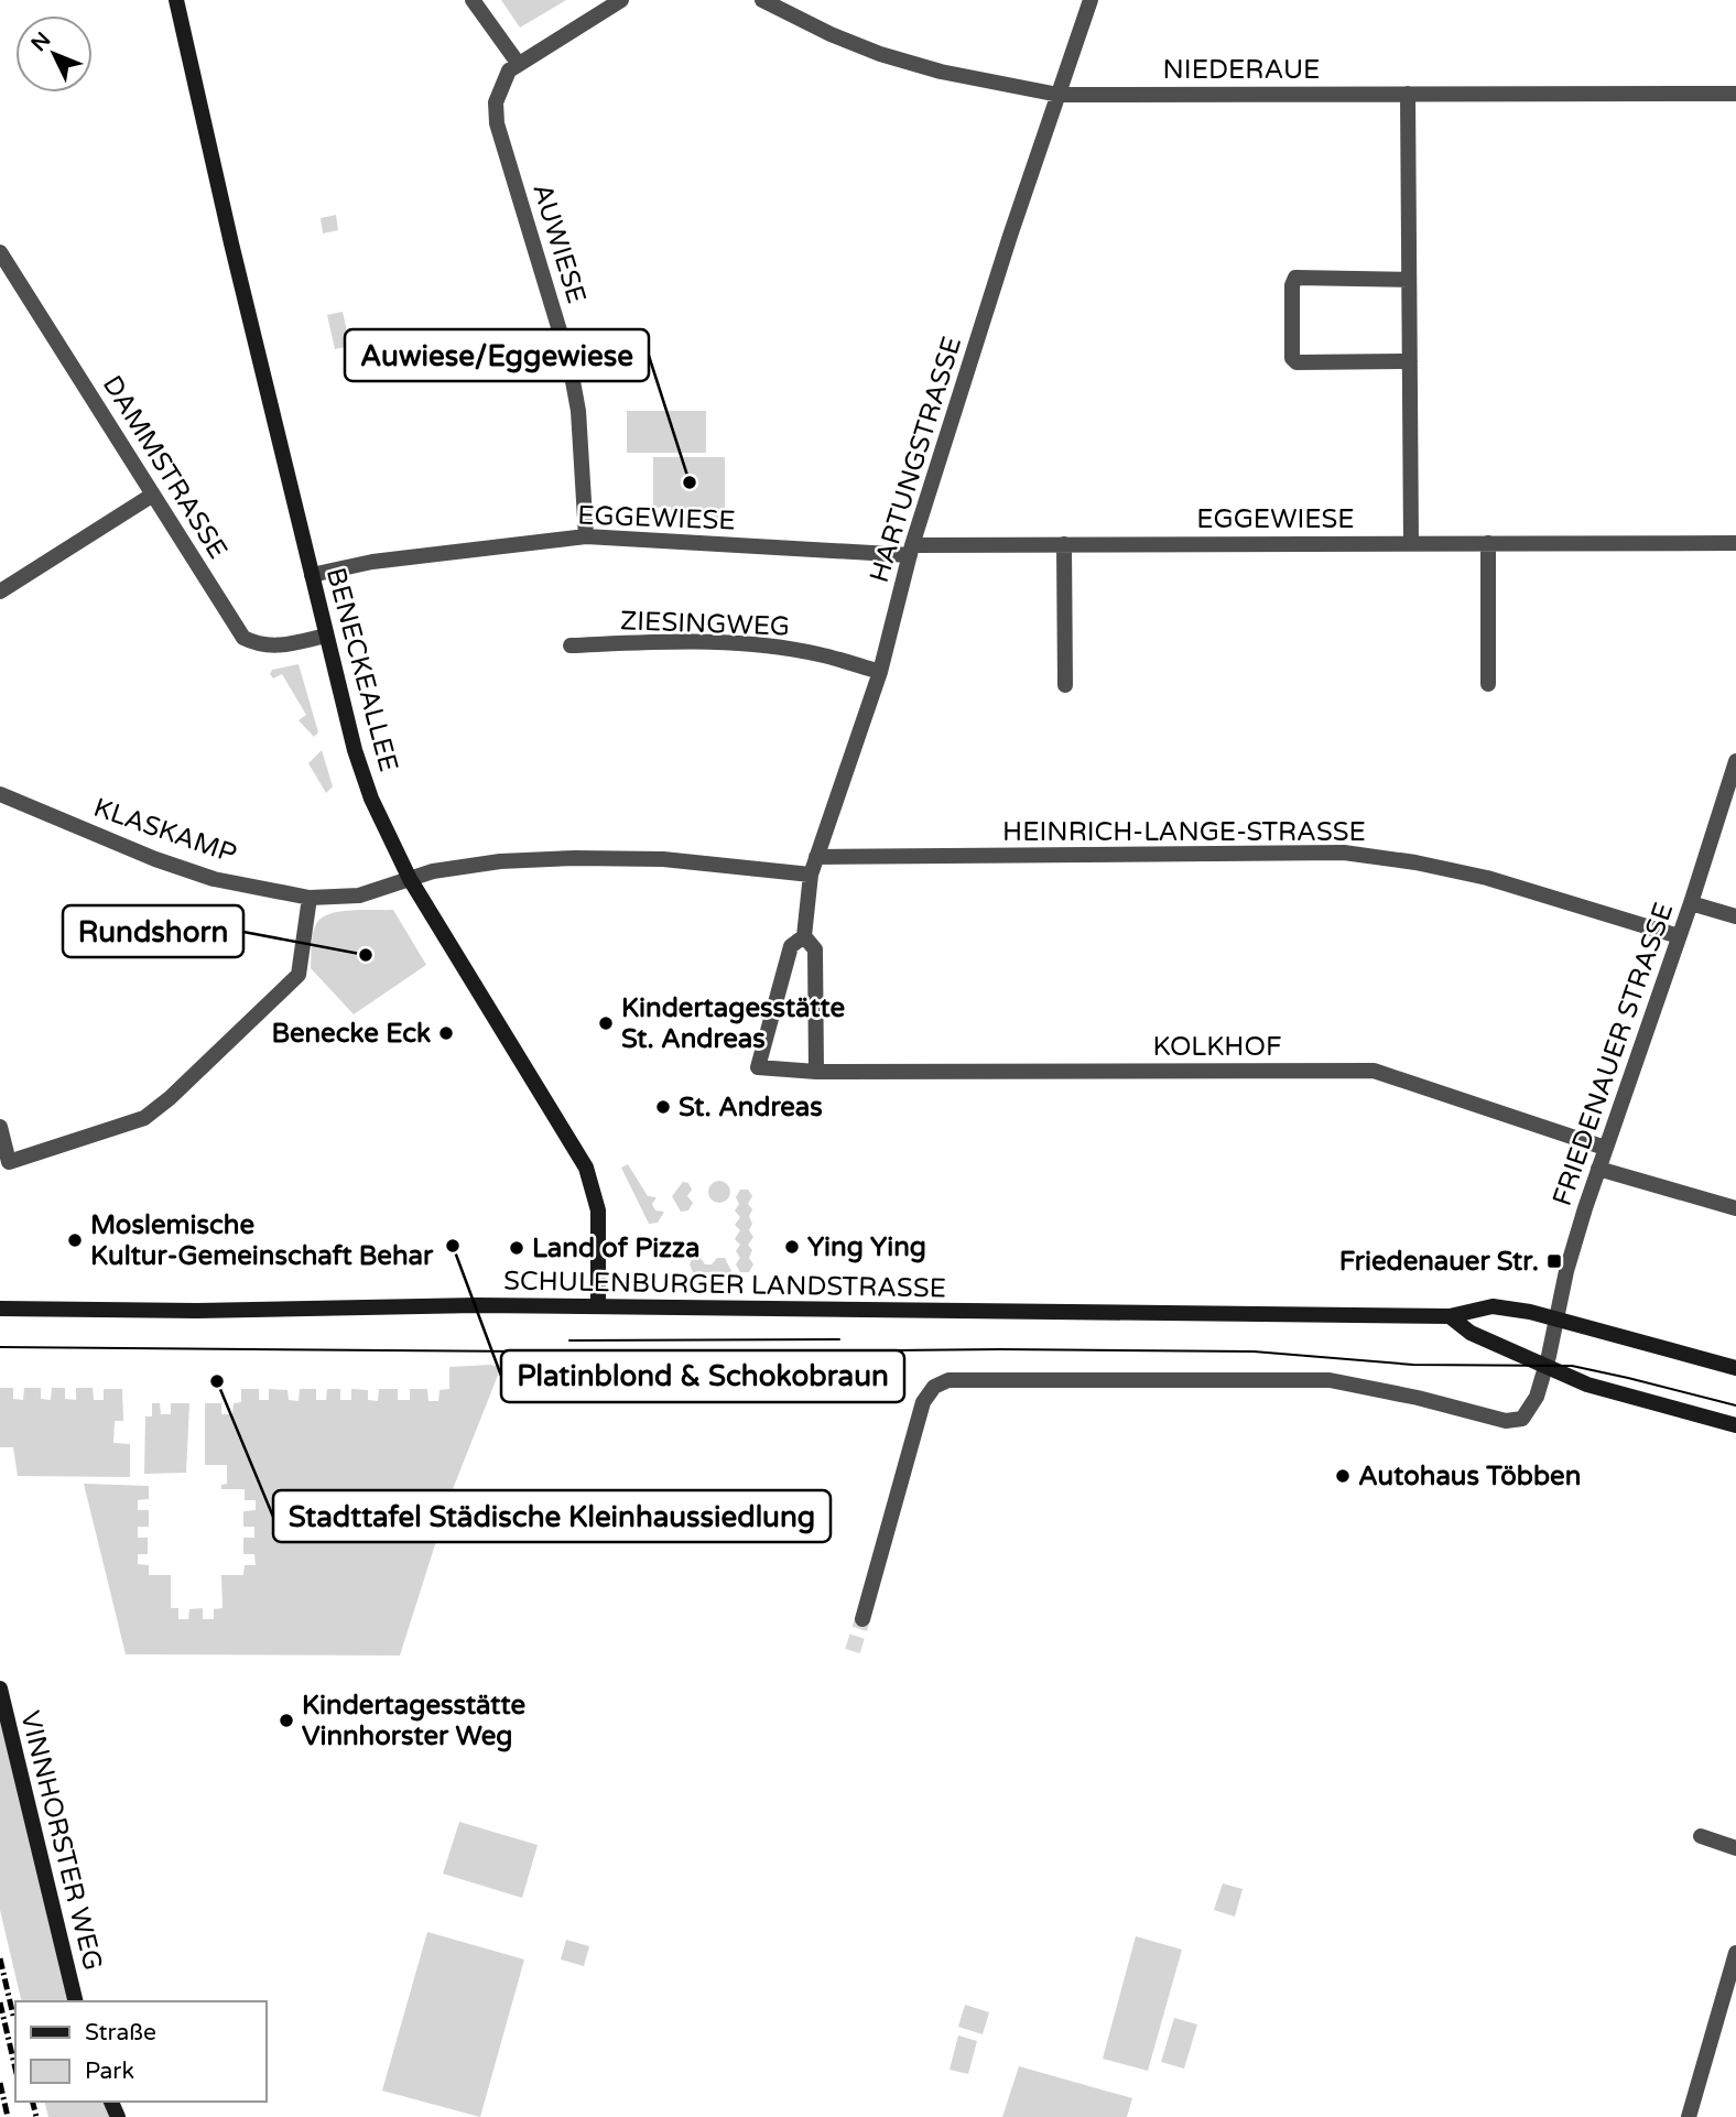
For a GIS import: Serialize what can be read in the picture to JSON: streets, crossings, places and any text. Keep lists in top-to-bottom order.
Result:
{
  "streets": {
    "main road": ["BENECKEALLEE", "SCHULENBURGER LANDSTRASSE", "VINNHORSTER WEG"],
    "street": [
      "NIEDERAUE",
      "AUWIESE",
      "HARTUNGSTRASSE",
      "DAMMSTRASSE",
      "EGGEWIESE",
      "ZIESINGWEG",
      "KLASKAMP",
      "HEINRICH-LANGE-STRASSE",
      "KOLKHOF",
      "FRIEDENAUER STRASSE"
    ]
  },
  "crossings": [
    ["NIEDERAUE", "HARTUNGSTRASSE"],
    ["AUWIESE", "EGGEWIESE"],
    ["HARTUNGSTRASSE", "EGGEWIESE"],
    ["HARTUNGSTRASSE", "ZIESINGWEG"],
    ["HARTUNGSTRASSE", "KLASKAMP"],
    ["HARTUNGSTRASSE", "HEINRICH-LANGE-STRASSE"],
    ["HARTUNGSTRASSE", "KOLKHOF"],
    ["DAMMSTRASSE", "BENECKEALLEE"],
    ["EGGEWIESE", "BENECKEALLEE"],
    ["BENECKEALLEE", "KLASKAMP"],
    ["BENECKEALLEE", "SCHULENBURGER LANDSTRASSE"],
    ["HEINRICH-LANGE-STRASSE", "FRIEDENAUER STRASSE"],
    ["KOLKHOF", "FRIEDENAUER STRASSE"],
    ["FRIEDENAUER STRASSE", "SCHULENBURGER LANDSTRASSE"]
  ],
  "places": {
    "other": [
      "Auwiese/Eggewiese",
      "Rundshorn",
      "Kindertagesstätte St. Andreas",
      "Benecke Eck",
      "St. Andreas",
      "Moslemische Kultur-Gemeinschaft Behar",
      "Platinblond & Schokobraun",
      "Ying Ying",
      "Land of Pizza",
      "Stadttafel Städische Kleinhaussiedlung",
      "Autohaus Többen",
      "Kindertagesstätte Vinnhorster Weg"
    ],
    "transit": ["Friedenauer Str."]
  },
  "legend": ["Straße", "Park"],
  "north": "top left"
}
